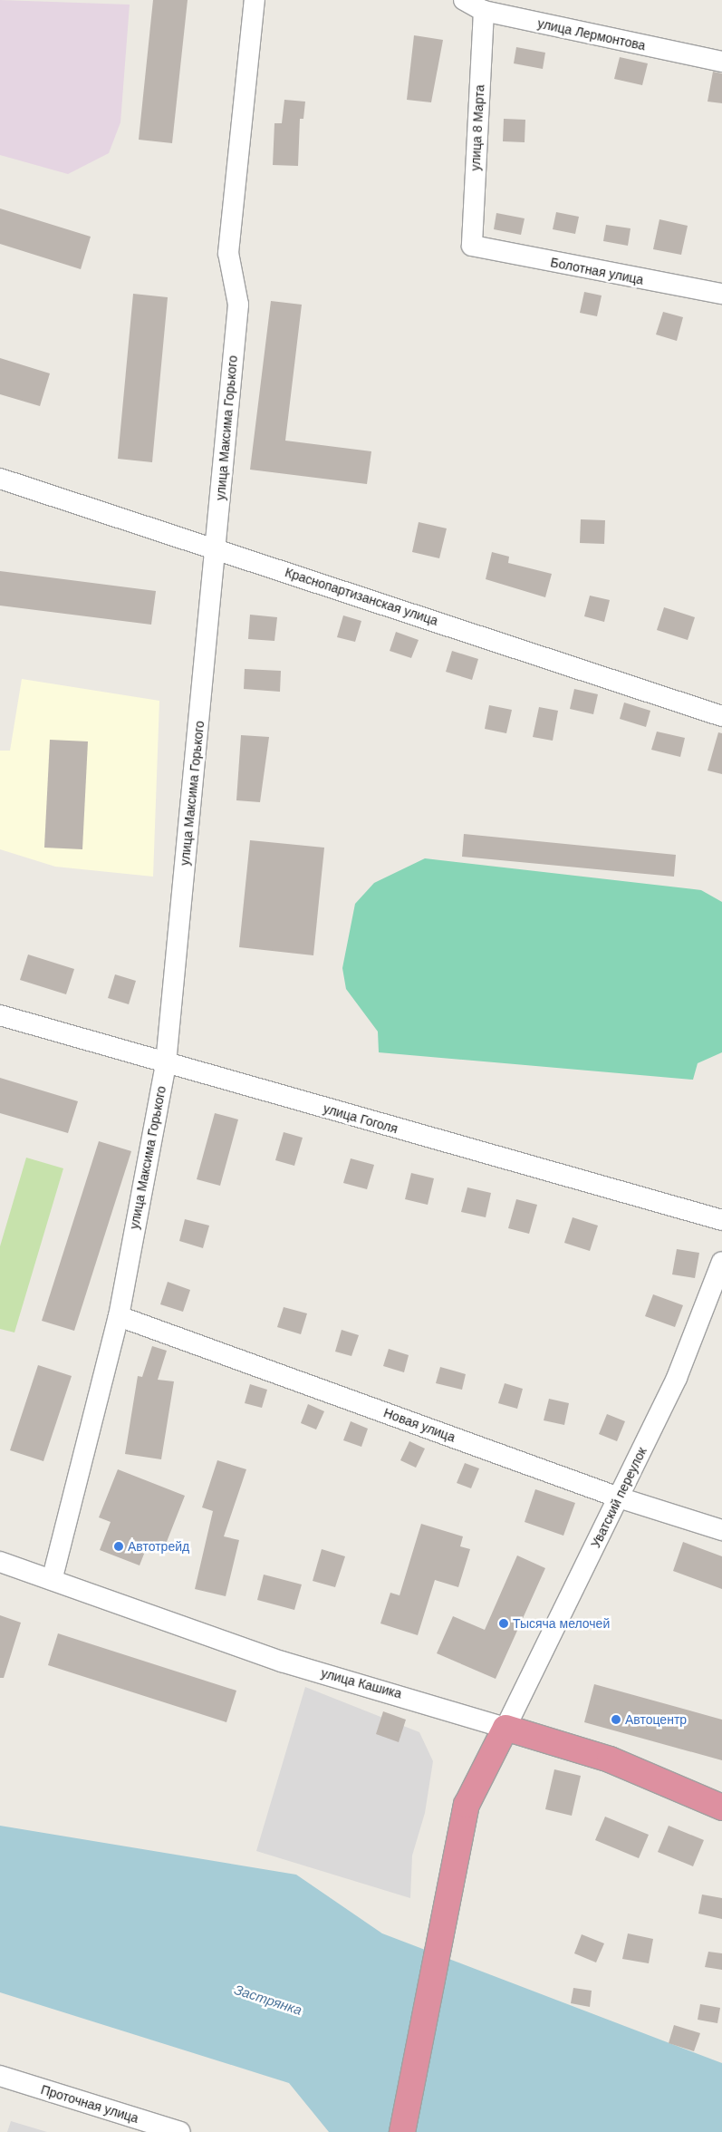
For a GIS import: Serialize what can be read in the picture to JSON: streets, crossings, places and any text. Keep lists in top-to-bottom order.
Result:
{
  "streets": {
    "highway": ["улица Кашика"],
    "street": [
      "улица Лермонтова",
      "улица 8 Марта",
      "Болотная улица",
      "улица Максима Горького",
      "Краснопартизанская улица",
      "улица Гоголя",
      "Новая улица",
      "Уватский переулок",
      "Проточная улица"
    ]
  },
  "crossings": [
    ["улица Лермонтова", "улица 8 Марта"],
    ["улица 8 Марта", "Болотная улица"],
    ["улица Максима Горького", "Краснопартизанская улица"],
    ["улица Максима Горького", "улица Гоголя"],
    ["улица Максима Горького", "Новая улица"],
    ["улица Максима Горького", "улица Кашика"],
    ["Новая улица", "Уватский переулок"],
    ["Уватский переулок", "улица Кашика"]
  ],
  "water": ["Застрянка"],
  "places": ["Автотрейд", "Тысяча мелочей", "Автоцентр"]
}
